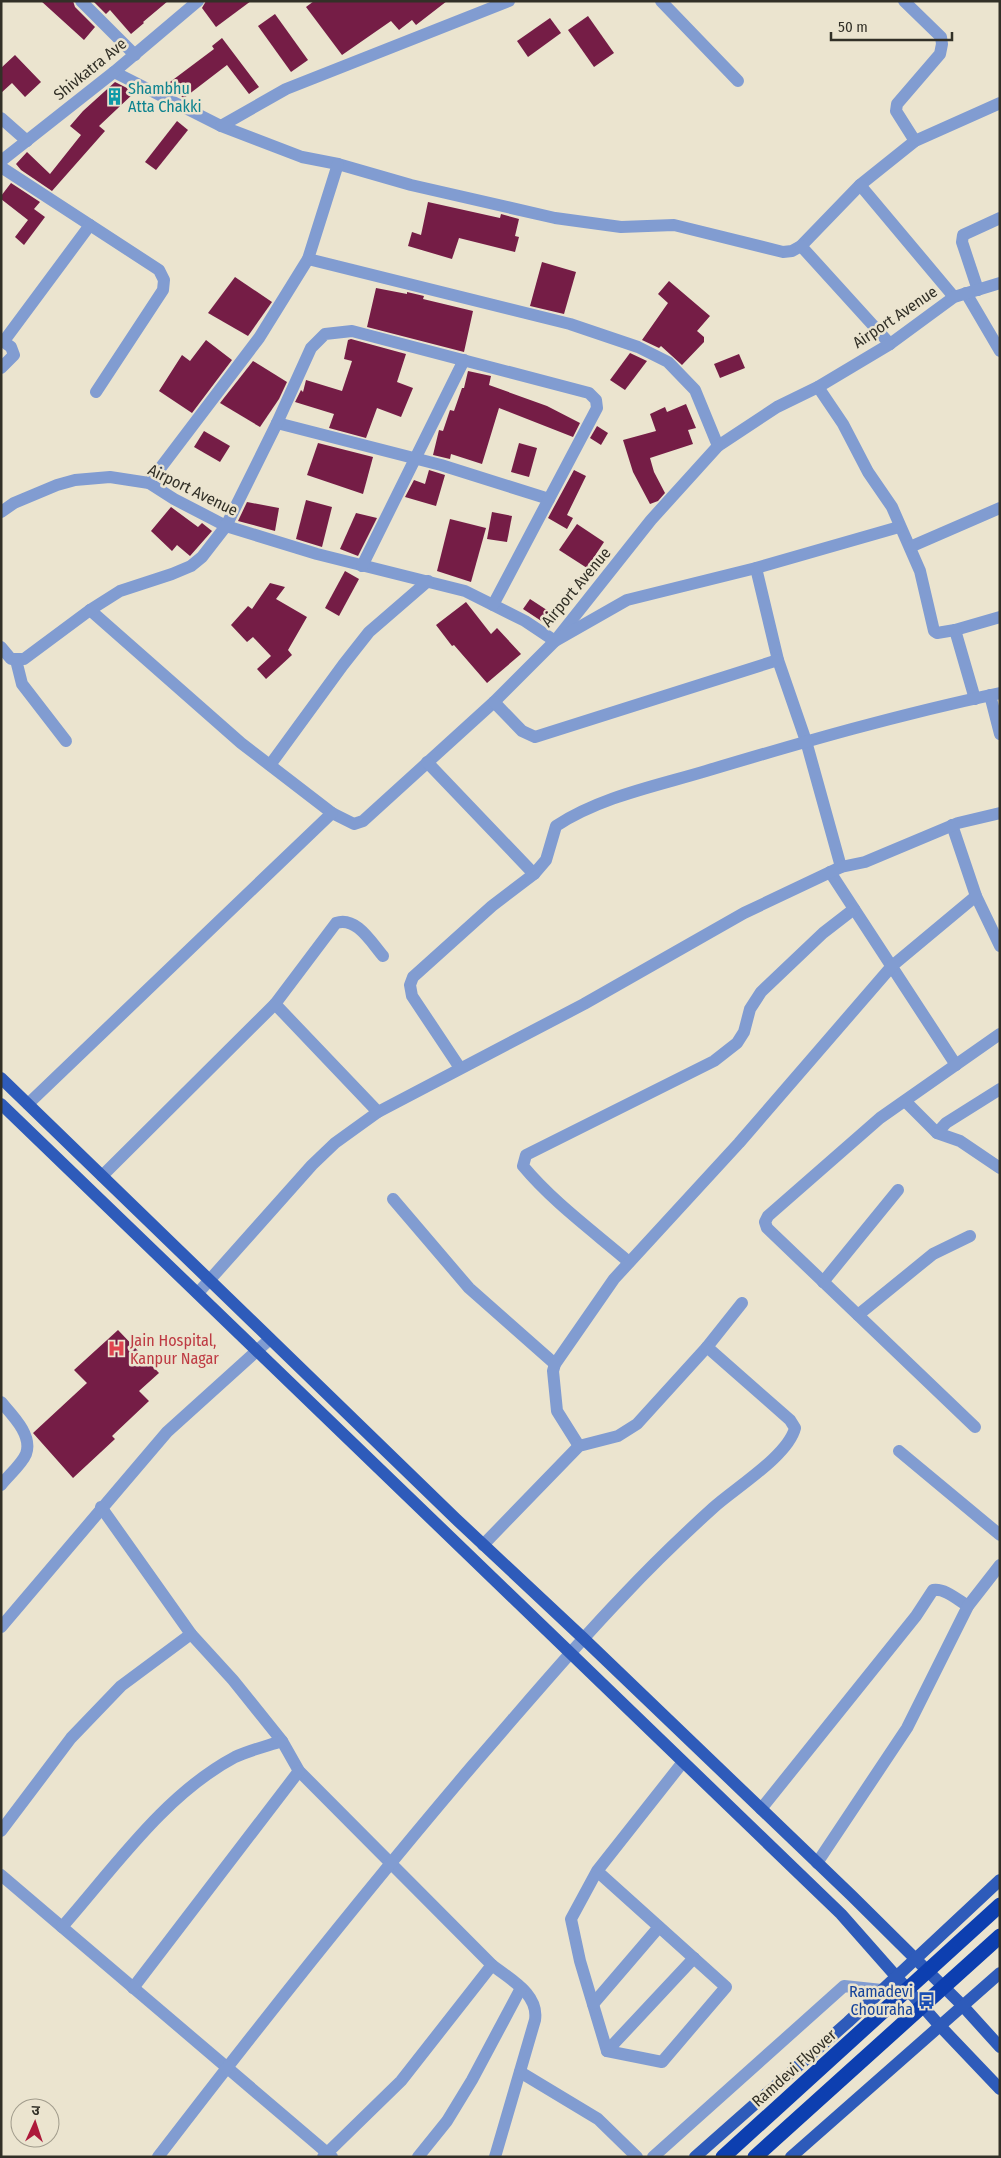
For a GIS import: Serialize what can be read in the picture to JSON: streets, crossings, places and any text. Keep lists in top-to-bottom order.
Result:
{
  "streets": {
    "highway": ["Ramdevi Flyover"],
    "street": ["Shivkatra Ave", "Airport Avenue"]
  },
  "places": {
    "building": ["Shambhu Atta Chakki"],
    "hospital": ["Jain Hospital, Kanpur Nagar"],
    "bus stop": ["Ramadevi Chouraha"]
  },
  "scale_bar": "50 m",
  "north": "top"
}
